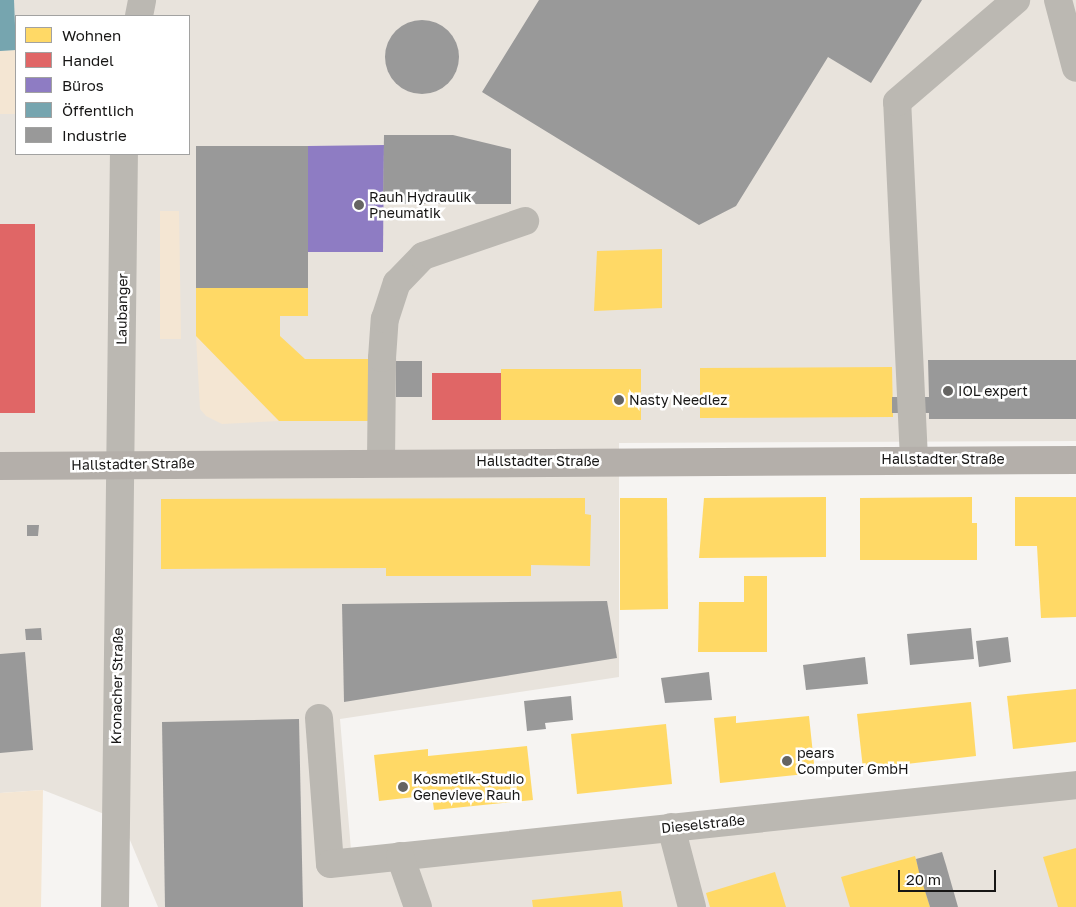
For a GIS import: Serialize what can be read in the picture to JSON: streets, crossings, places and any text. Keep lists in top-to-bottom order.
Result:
{
  "streets": {
    "main road": ["Hallstadter Straße"],
    "street": ["Laubanger", "Kronacher Straße", "Dieselstraße"]
  },
  "crossings": [
    ["Laubanger", "Hallstadter Straße"],
    ["Laubanger", "Kronacher Straße"],
    ["Hallstadter Straße", "Kronacher Straße"]
  ],
  "places": [
    "Rauh Hydraulik Pneumatik",
    "IOL expert",
    "Nasty Needlez",
    "pears Computer GmbH",
    "Kosmetik-Studio Genevieve Rauh"
  ],
  "legend": [
    "Wohnen",
    "Handel",
    "Büros",
    "Öffentlich",
    "Industrie"
  ],
  "scale_bar": "20 m"
}
